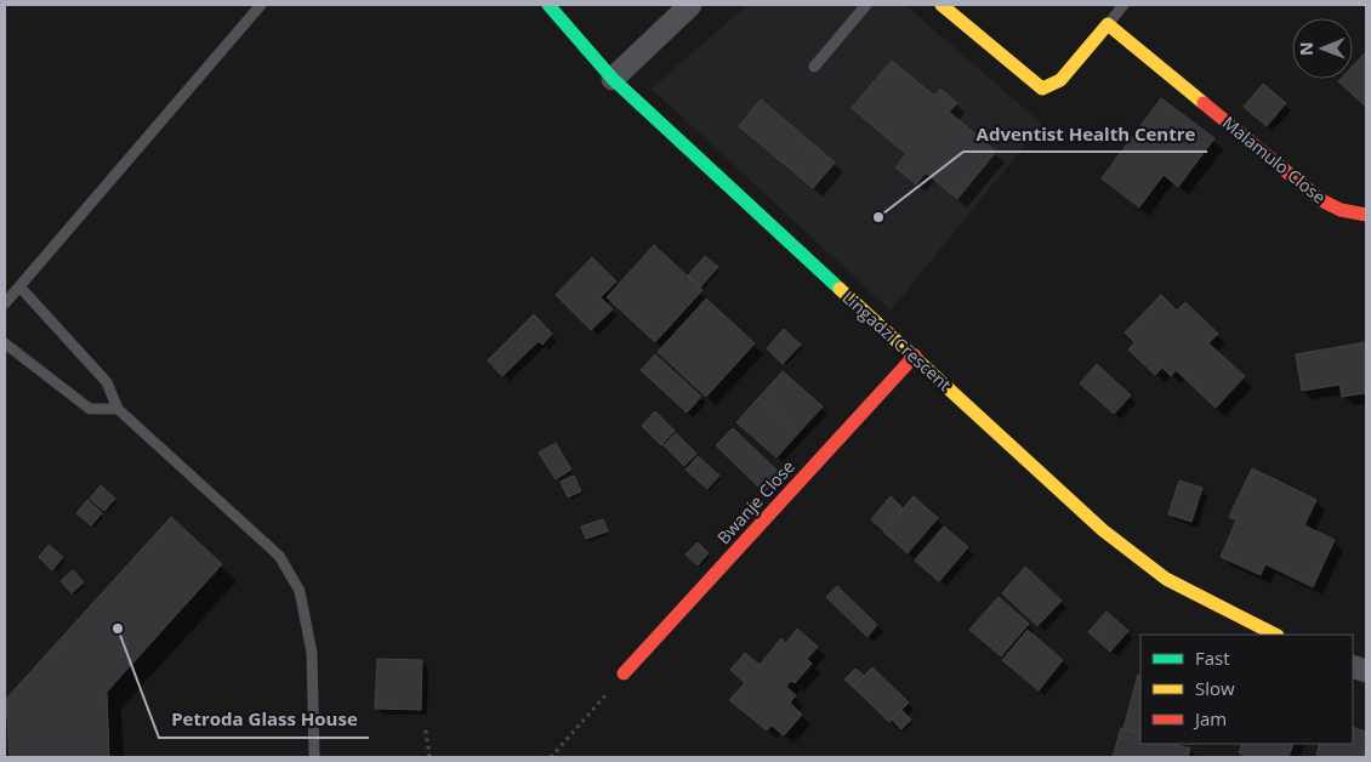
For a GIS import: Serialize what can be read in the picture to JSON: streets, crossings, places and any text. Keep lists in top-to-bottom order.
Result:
{
  "streets": {
    "street": ["Malamulo Close", "Lingadzi Crescent", "Bwanje Close"]
  },
  "crossings": [
    ["Lingadzi Crescent", "Bwanje Close"]
  ],
  "places": ["Adventist Health Centre", "Petroda Glass House"],
  "legend": ["Fast", "Slow", "Jam"],
  "north": "left"
}
